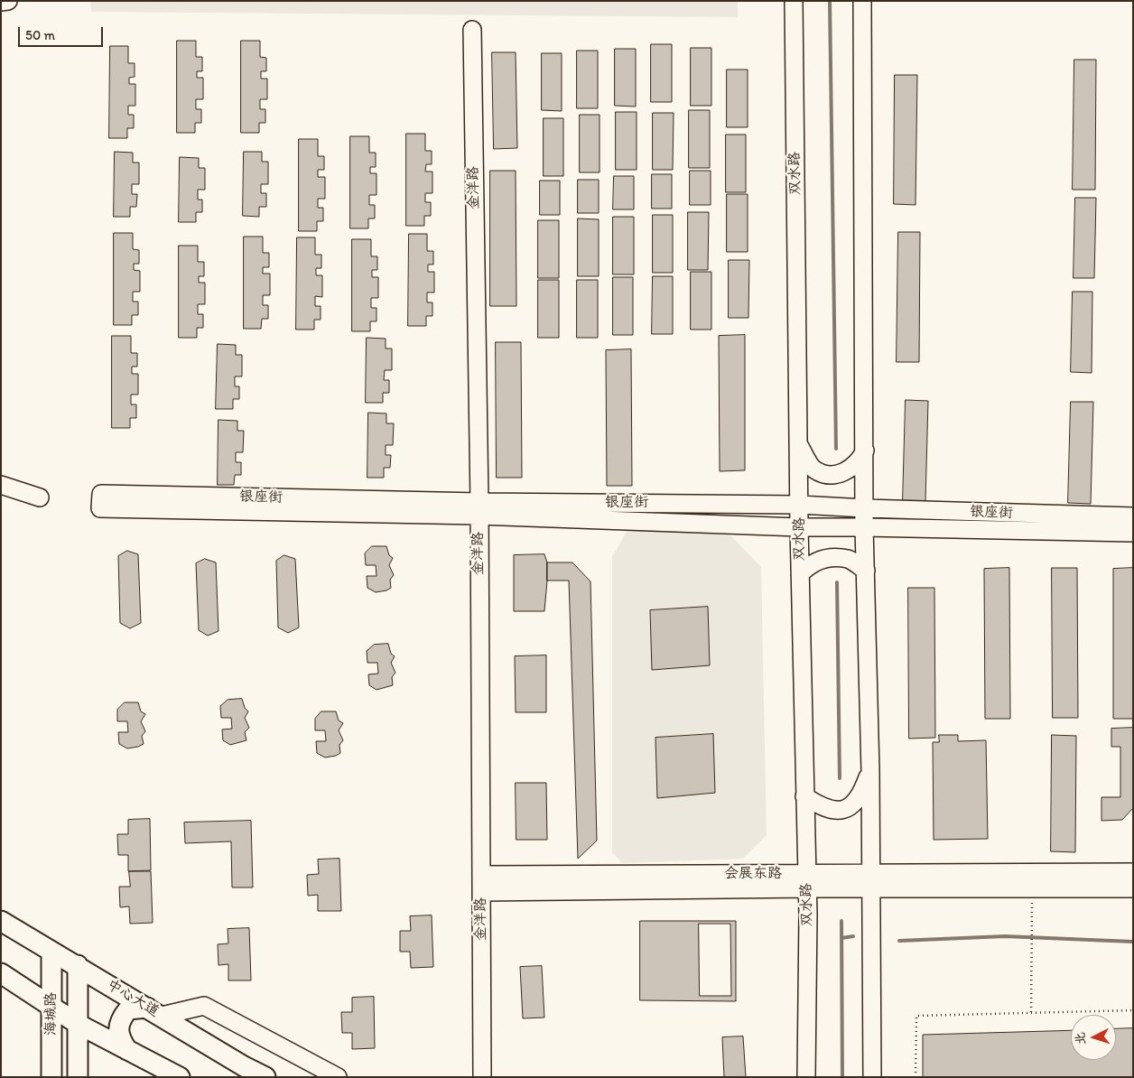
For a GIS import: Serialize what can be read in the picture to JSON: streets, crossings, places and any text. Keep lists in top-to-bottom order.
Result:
{
  "streets": {
    "main road": [
      "双水路",
      "金洋路",
      "银座街",
      "会展东路",
      "中心大道",
      "海城路"
    ]
  },
  "crossings": [
    ["双水路", "银座街"],
    ["双水路", "会展东路"],
    ["金洋路", "银座街"],
    ["金洋路", "会展东路"],
    ["中心大道", "海城路"]
  ],
  "scale_bar": "50 m",
  "north": "left"
}
